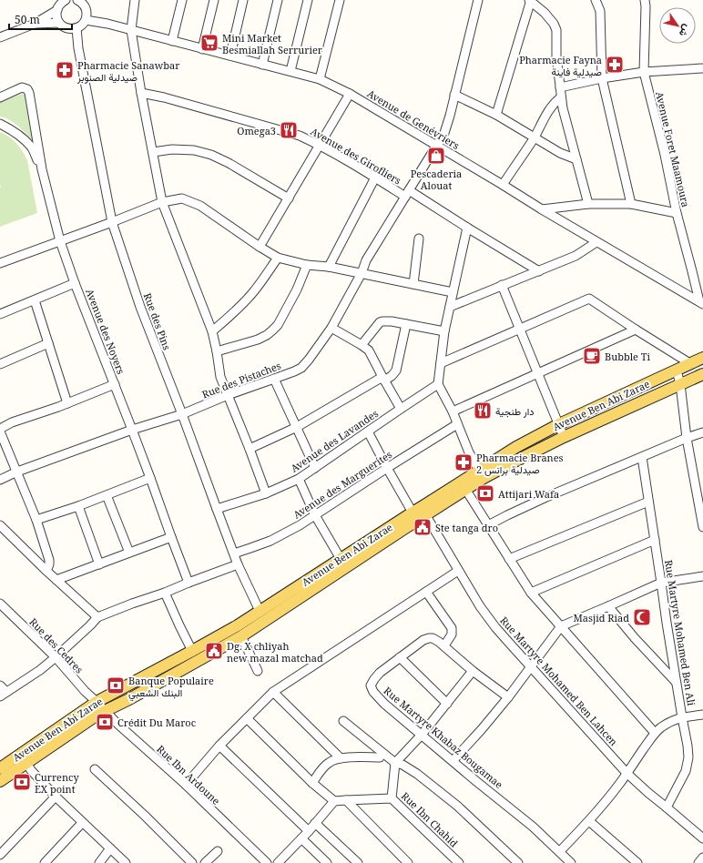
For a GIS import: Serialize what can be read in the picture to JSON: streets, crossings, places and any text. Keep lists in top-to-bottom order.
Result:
{
  "streets": {
    "main road": ["Avenue Ben Abi Zarae"],
    "street": [
      "Avenue de Genévriers",
      "Avenue Foret Maamoura",
      "Avenue des Girofliers",
      "Rue des Pins",
      "Avenue des Noyers",
      "Rue des Pistaches",
      "Avenue des Lavandes",
      "Avenue des Marguerites",
      "Rue Martyre Mohamed Ben Ali",
      "Rue des Cedres",
      "Rue Martyre Mohamed Ben Lahcen",
      "Rue Martyre Khabaz Bougamae",
      "Rue Ibn Ardoune",
      "Rue Ibn Chahid"
    ]
  },
  "crossings": [
    ["Avenue de Genévriers", "Avenue Foret Maamoura"],
    ["Avenue de Genévriers", "Rue des Pistaches"],
    ["Avenue des Girofliers", "Rue des Pistaches"],
    ["Rue des Pins", "Rue des Pistaches"],
    ["Rue des Pins", "Avenue Ben Abi Zarae"],
    ["Rue des Pins", "Avenue des Lavandes"],
    ["Rue des Pins", "Avenue des Marguerites"],
    ["Avenue des Noyers", "Rue des Pistaches"],
    ["Avenue Ben Abi Zarae", "Rue des Cedres"],
    ["Avenue Ben Abi Zarae", "Rue Martyre Mohamed Ben Lahcen"],
    ["Avenue Ben Abi Zarae", "Rue Ibn Ardoune"],
    ["Rue Martyre Mohamed Ben Ali", "Rue Martyre Mohamed Ben Lahcen"],
    ["Rue des Cedres", "Rue Ibn Ardoune"]
  ],
  "places": {
    "supermarket": ["Mini Market Besmiallah Serrurier"],
    "pharmacy": ["Pharmacie Fayna صيدلية فاينة", "Pharmacie Sanawbar صيدلية الصنوبر", "Pharmacie Branes 2 صيدلية برانس"],
    "restaurant": ["Omega3", "دار طنجية"],
    "shop": ["Pescaderia Alouat"],
    "cafe": ["Bubble Ti"],
    "bank": [
      "Attijari Wafa",
      "Banque Populaire البنك الشعبي",
      "Crédit Du Maroc",
      "Currency EX point"
    ],
    "public building": ["Ste tanga dro", "Dg. X chliyah new mazal matchad"],
    "mosque": ["Masjid Riad"]
  },
  "scale_bar": "50 m",
  "north": "bottom right"
}
